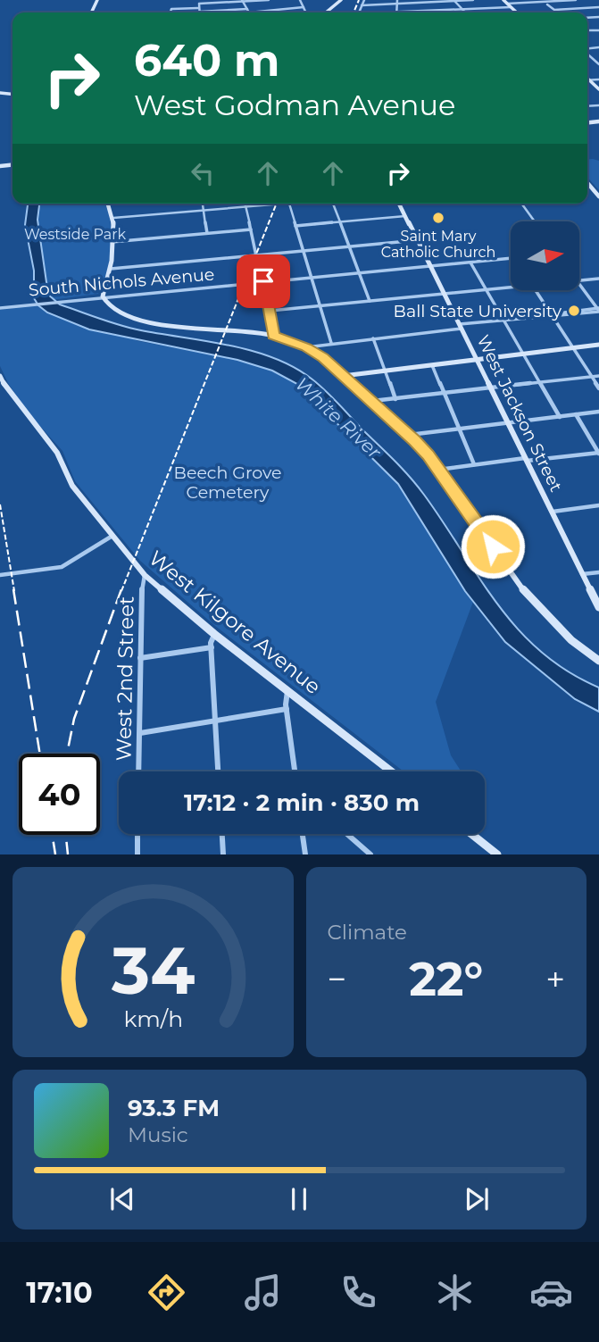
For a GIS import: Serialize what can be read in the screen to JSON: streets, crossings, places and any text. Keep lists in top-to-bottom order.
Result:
{
  "streets": {
    "main road": ["West Jackson Street", "West Kilgore Avenue"],
    "street": ["South Nichols Avenue", "West 2nd Street"]
  },
  "crossings": [
    ["South Nichols Avenue", "West Jackson Street"],
    ["West Kilgore Avenue", "West 2nd Street"]
  ],
  "water": ["White River"],
  "parks": ["Westside Park", "Beech Grove Cemetery"],
  "places": ["Saint Mary Catholic Church", "Ball State University"],
  "north": "right",
  "page": {
    "turn": ["640 m", "West Godman Avenue"],
    "limit": "40",
    "trip": "17:12 · 2 min · 830 m",
    "tile": "Climate",
    "heat": ["−", "22°", "+"],
    "song": ["93.3 FM", "Music"],
    "tabs": "17:10",
    "gauge": ["34", "km/h"]
  }
}
